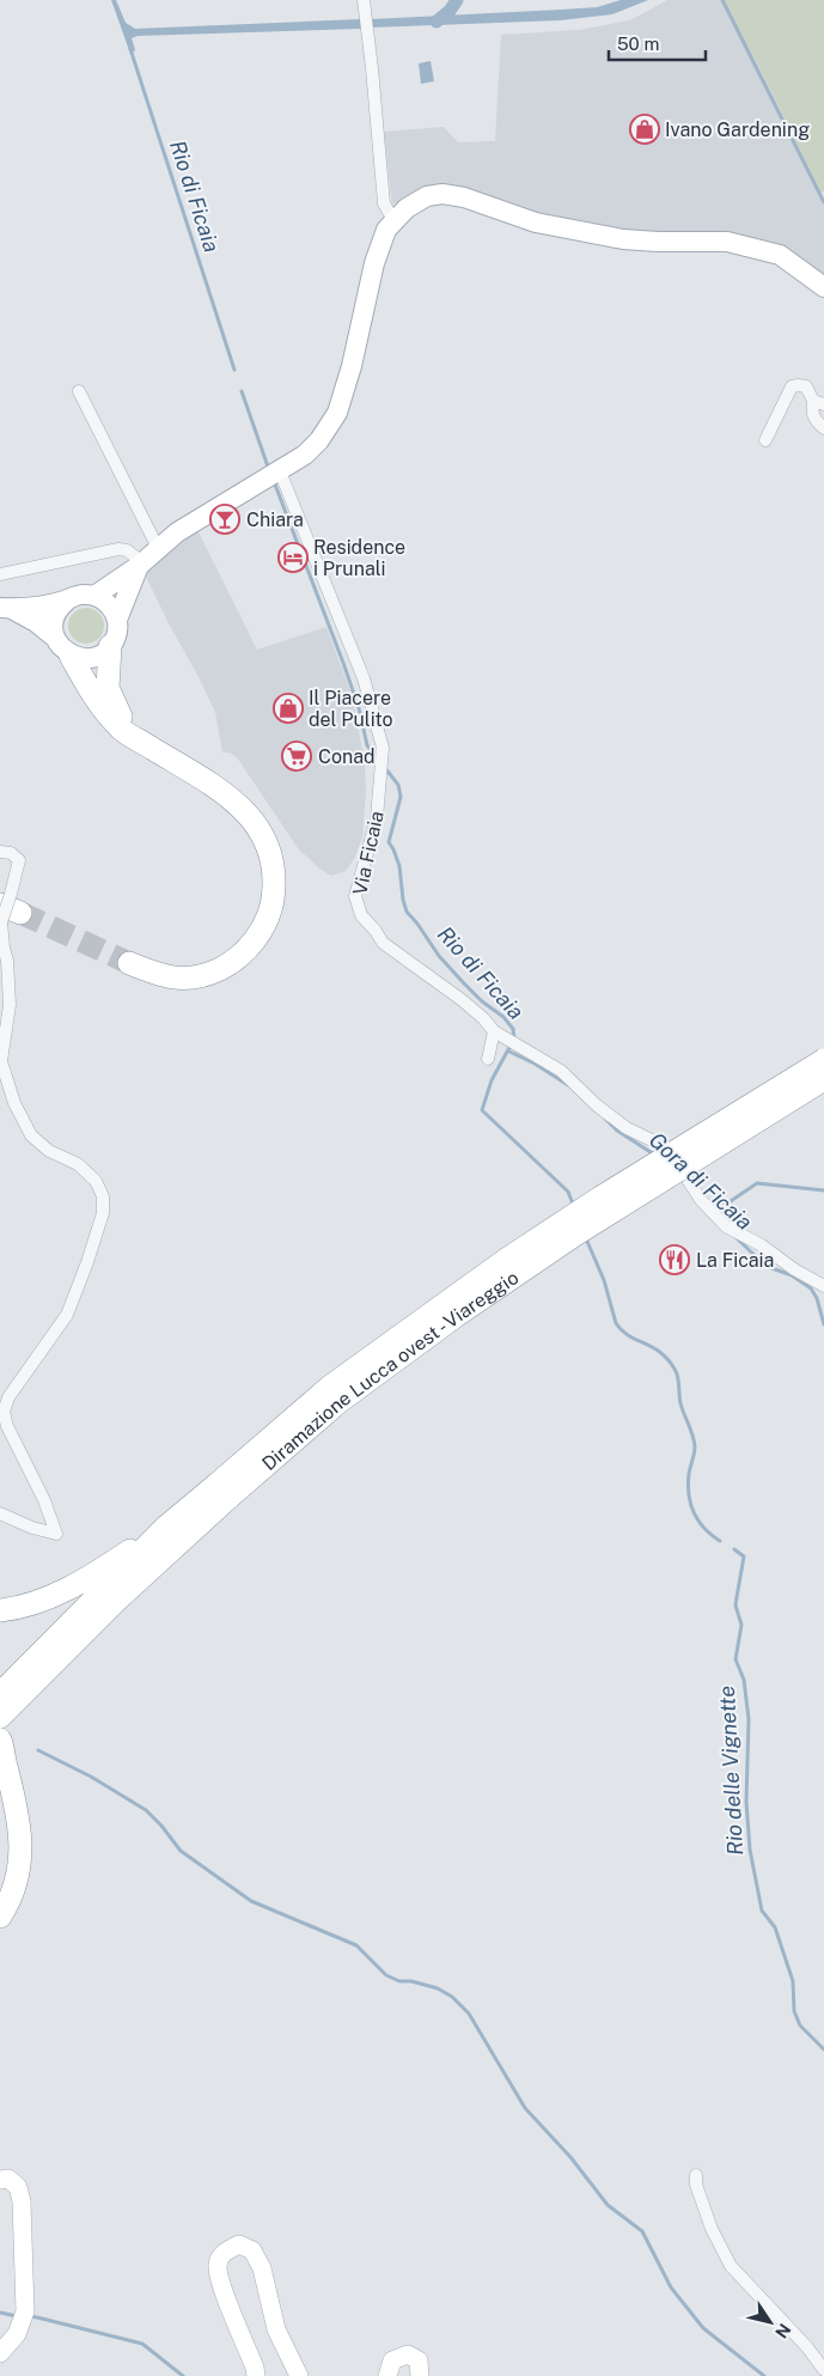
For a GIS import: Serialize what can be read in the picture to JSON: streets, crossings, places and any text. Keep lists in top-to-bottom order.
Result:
{
  "streets": {
    "highway": ["Diramazione Lucca ovest - Viareggio"],
    "street": ["Via Ficaia"]
  },
  "water": ["Rio di Ficaia", "Gora di Ficaia", "Rio delle Vignette"],
  "places": {
    "shop": ["Ivano Gardening", "Il Piacere del Pulito"],
    "bar": ["Chiara"],
    "hotel": ["Residence i Prunali"],
    "supermarket": ["Conad"],
    "restaurant": ["La Ficaia"]
  },
  "scale_bar": "50 m",
  "north": "bottom right"
}
